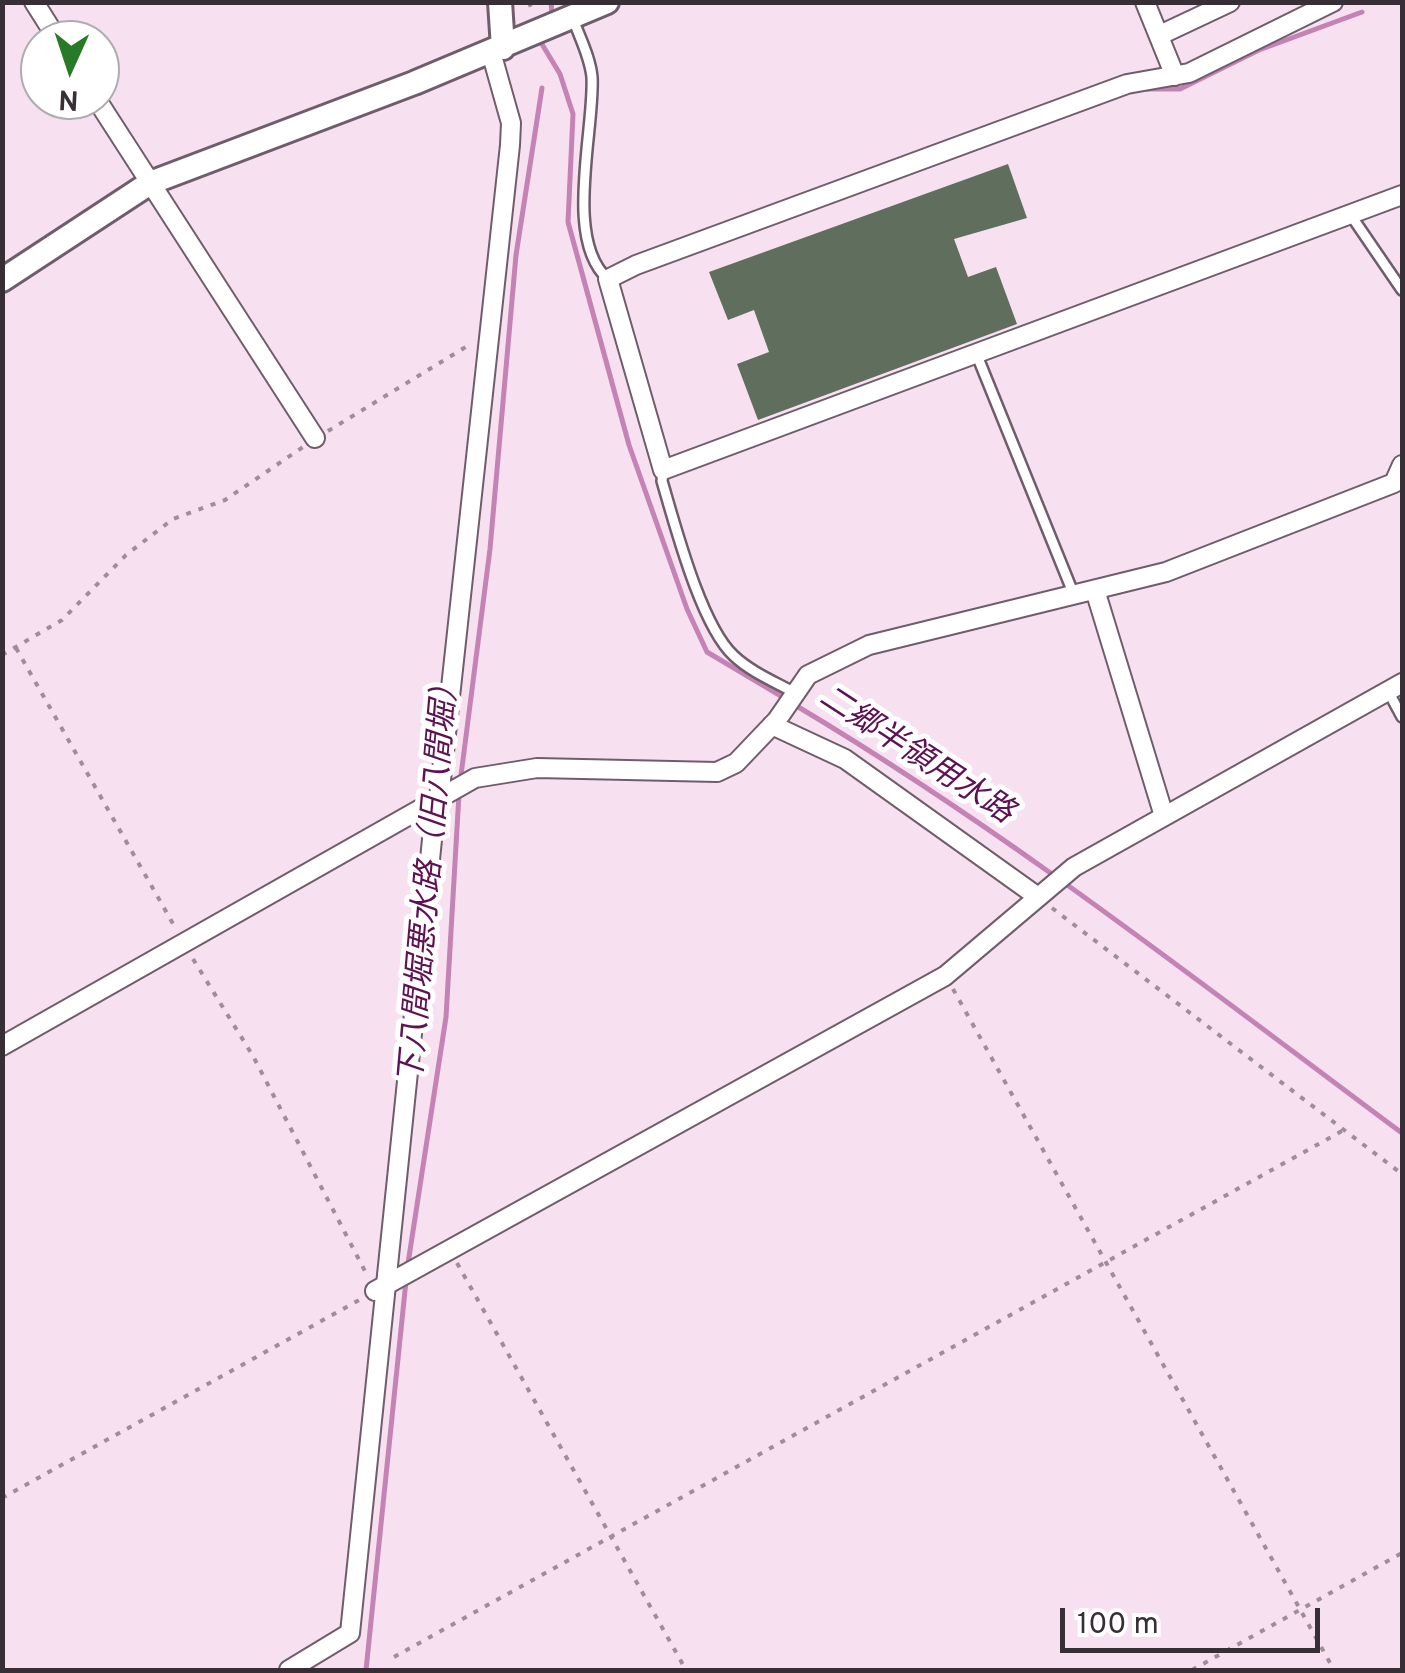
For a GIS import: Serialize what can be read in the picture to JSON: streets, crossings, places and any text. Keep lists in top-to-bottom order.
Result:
{
  "water": ["二郷半領用水路", "下八間堀悪水路（旧八間堀）"],
  "scale_bar": "100 m",
  "north": "bottom"
}
